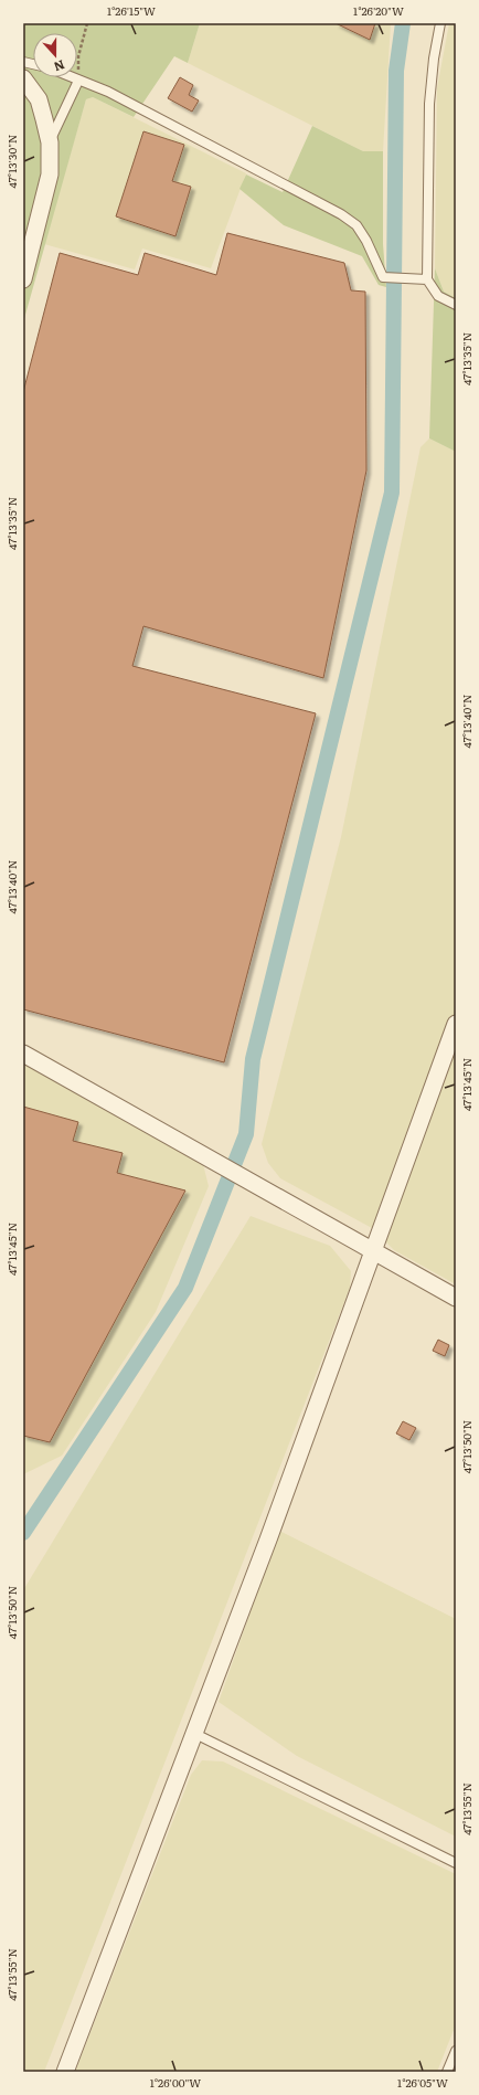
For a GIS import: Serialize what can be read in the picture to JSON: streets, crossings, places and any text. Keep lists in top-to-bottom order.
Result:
{
  "north": "bottom",
  "coordinates": [
    "1°26'15\"W",
    "1°26'20\"W",
    "47°13'30\"N",
    "47°13'35\"N",
    "47°13'40\"N",
    "47°13'45\"N",
    "47°13'50\"N",
    "47°13'55\"N",
    "1°26'00\"W",
    "1°26'05\"W"
  ]
}
